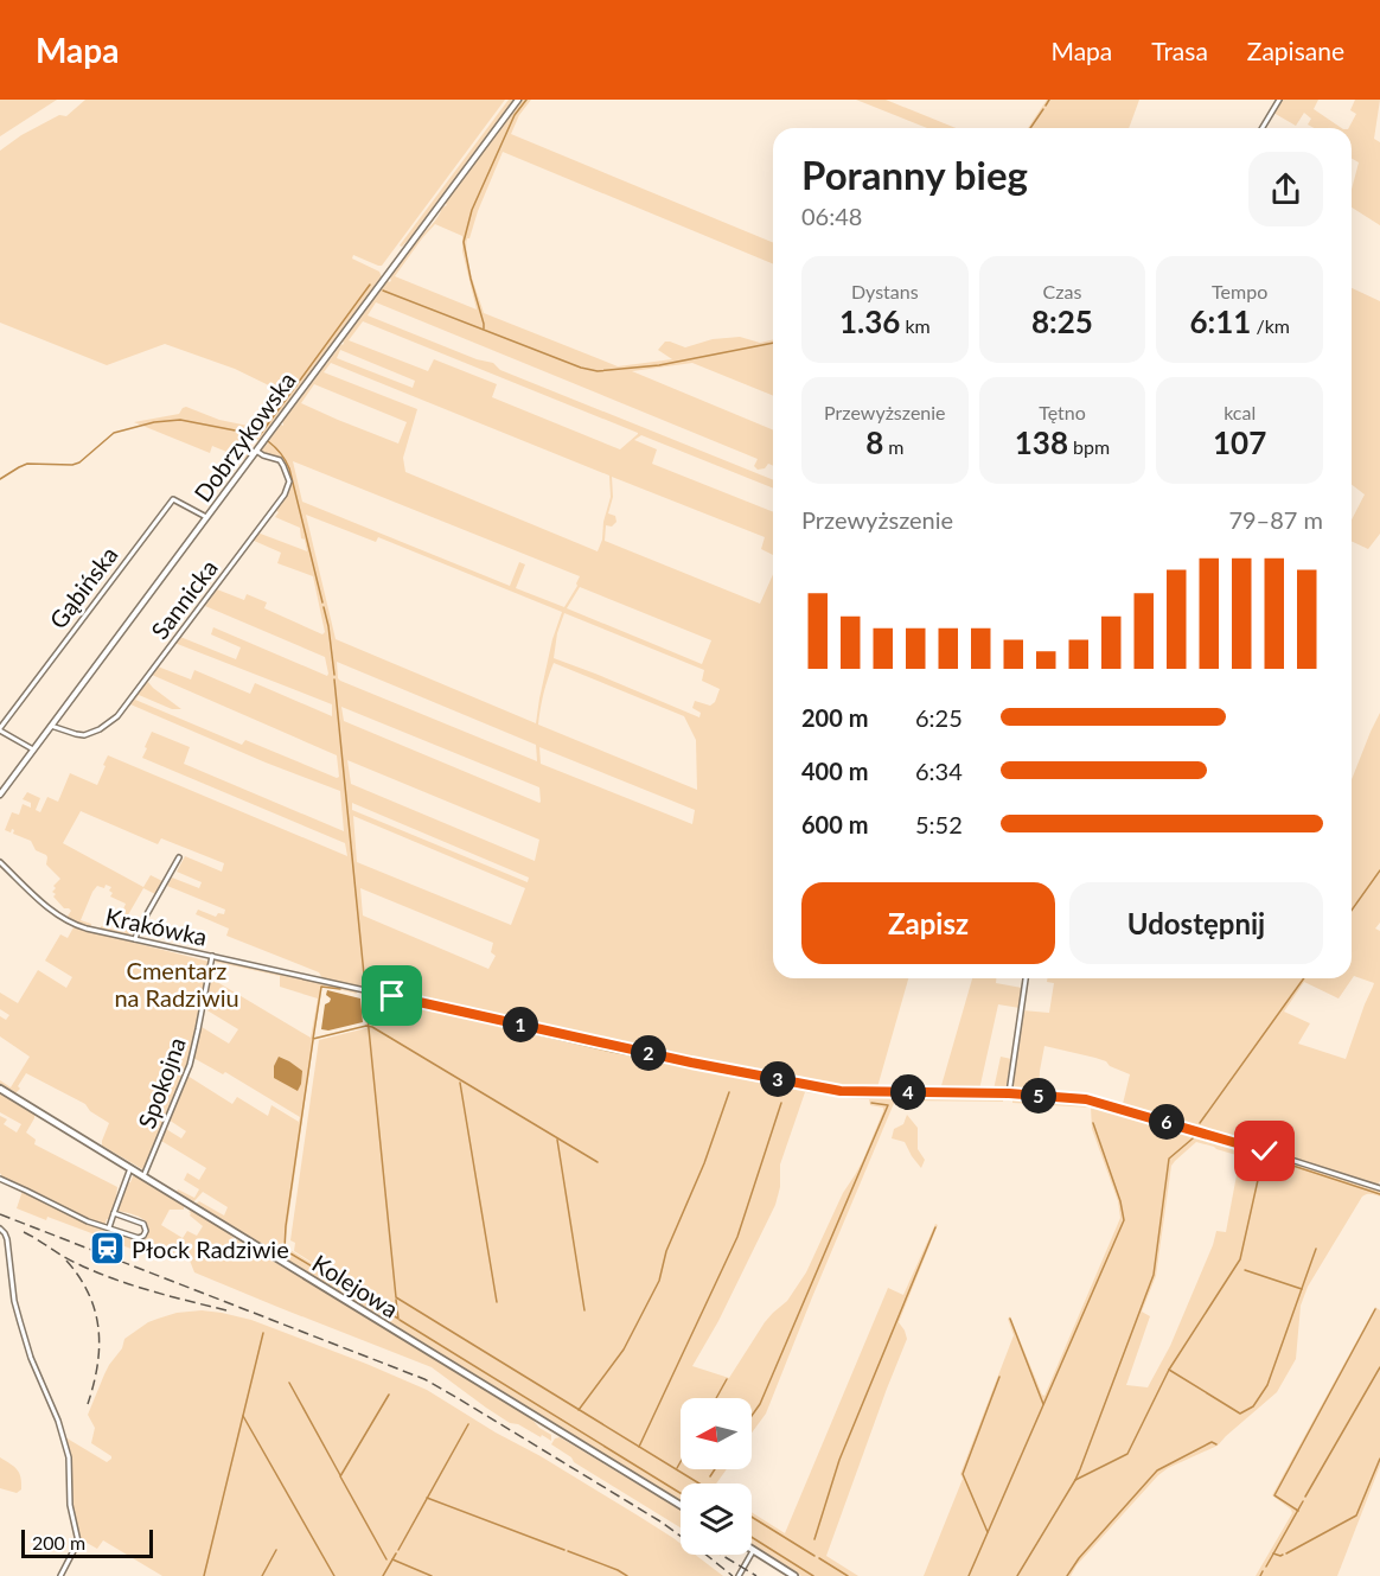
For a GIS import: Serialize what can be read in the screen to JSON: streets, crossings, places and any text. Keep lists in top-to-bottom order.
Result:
{
  "streets": {
    "main road": ["Dobrzykowska", "Kolejowa"],
    "street": [
      "Gąbińska",
      "Sannicka",
      "Krakówka",
      "Spokojna"
    ]
  },
  "crossings": [
    ["Dobrzykowska", "Gąbińska"],
    ["Dobrzykowska", "Sannicka"],
    ["Krakówka", "Spokojna"],
    ["Spokojna", "Kolejowa"]
  ],
  "parks": ["Cmentarz na Radziwiu"],
  "places": {
    "station": ["Płock Radziwie"]
  },
  "scale_bar": "200 m",
  "north": "left",
  "page": {
    "header": "Mapa",
    "nav": ["Mapa", "Trasa", "Zapisane"],
    "heading": ["Poranny bieg", "06:48"],
    "stats": [
      ["Dystans", "1.36 km"],
      ["Czas", "8:25"],
      ["Tempo", "6:11 /km"],
      ["Przewyższenie", "8 m"],
      ["Tętno", "138 bpm"],
      ["kcal", "107"]
    ],
    "chart": ["Przewyższenie", "79–87 m"],
    "list": [
      {
        "name": "200 m",
        "note": "6:25"
      },
      {
        "name": "400 m",
        "note": "6:34"
      },
      {
        "name": "600 m",
        "note": "5:52"
      }
    ],
    "buttons": ["Zapisz", "Udostępnij"],
    "pins": [
      "1",
      "2",
      "3",
      "4",
      "5",
      "6"
    ],
    "scale": "200 m"
  }
}
